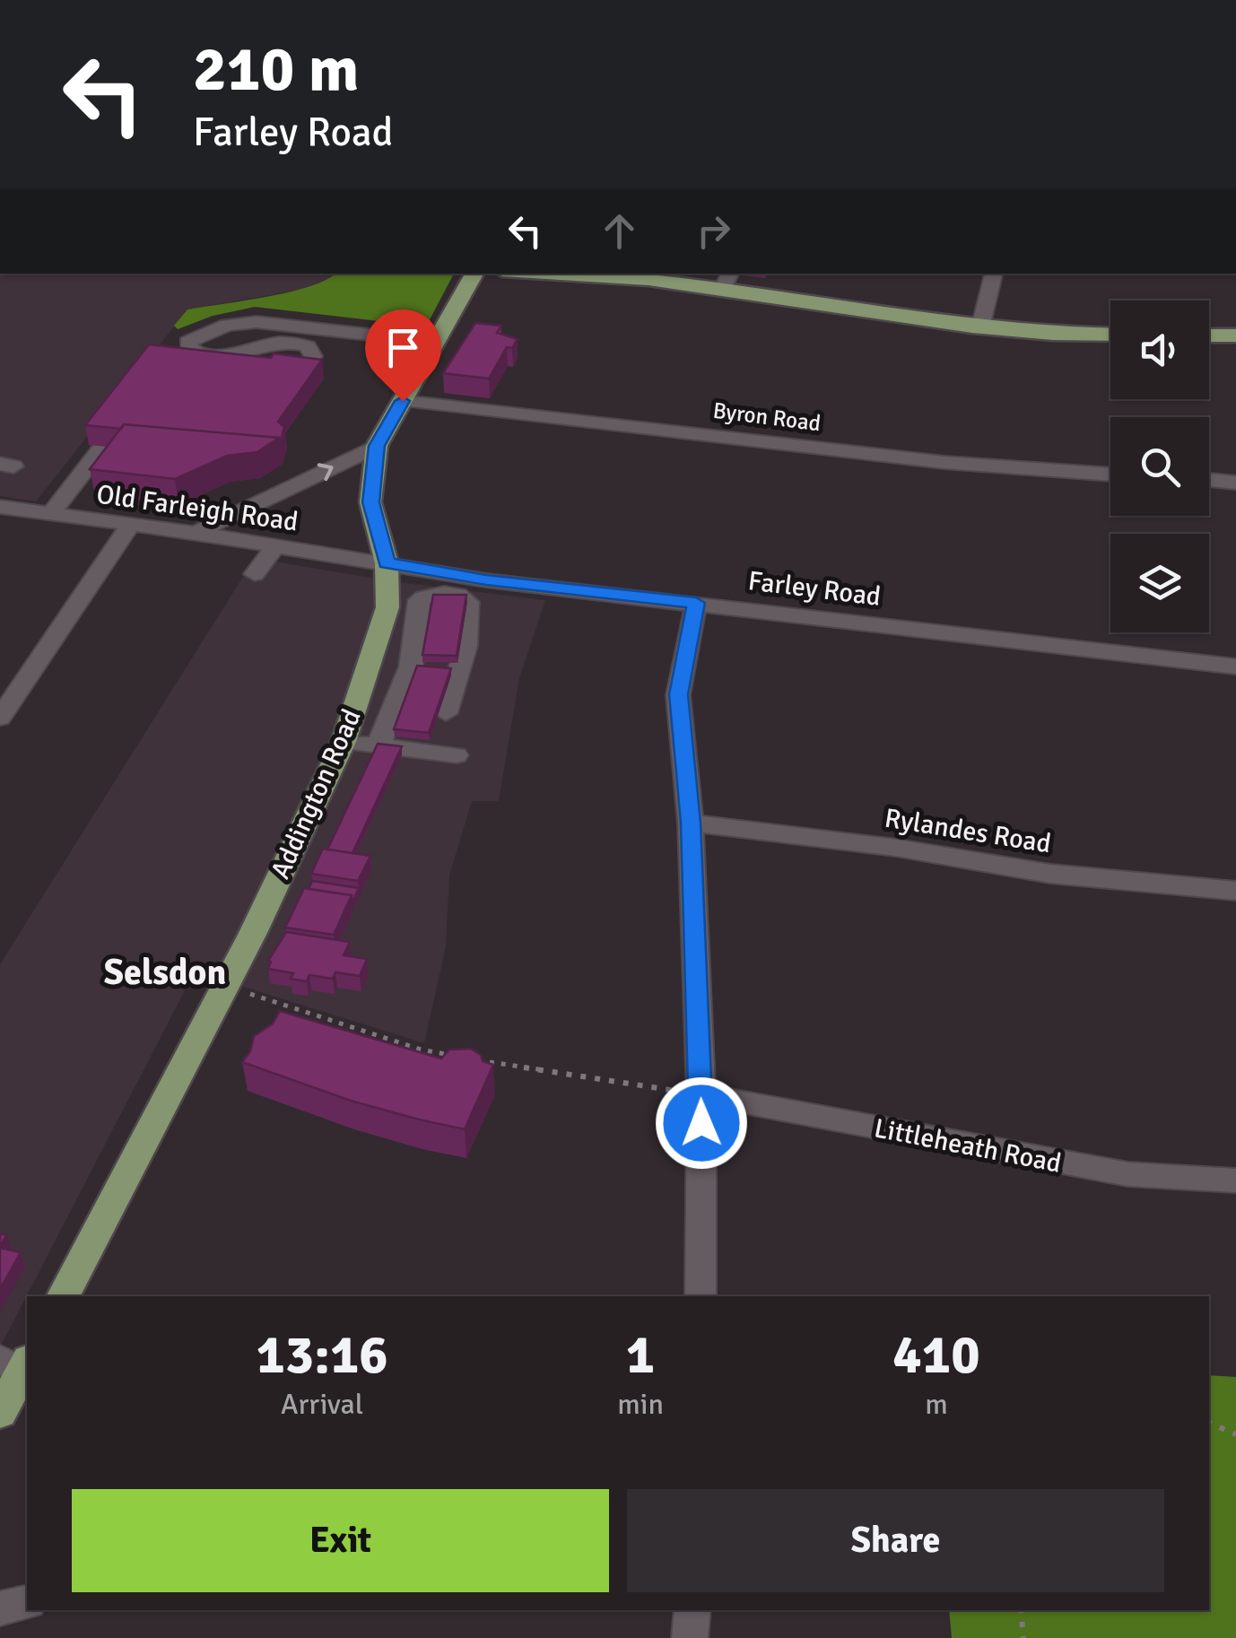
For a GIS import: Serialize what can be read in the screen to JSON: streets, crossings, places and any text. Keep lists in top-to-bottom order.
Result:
{
  "streets": {
    "main road": ["Addington Road"],
    "street": [
      "Byron Road",
      "Old Farleigh Road",
      "Farley Road",
      "Rylandes Road",
      "Littleheath Road"
    ]
  },
  "crossings": [
    ["Byron Road", "Addington Road"],
    ["Old Farleigh Road", "Farley Road"],
    ["Old Farleigh Road", "Addington Road"],
    ["Farley Road", "Addington Road"]
  ],
  "districts": ["Selsdon"],
  "page": {
    "turn": ["210 m", "Farley Road"],
    "eta": [
      "13:16",
      "Arrival",
      "1",
      "min",
      "410",
      "m"
    ],
    "buttons": ["Exit", "Share"]
  }
}
